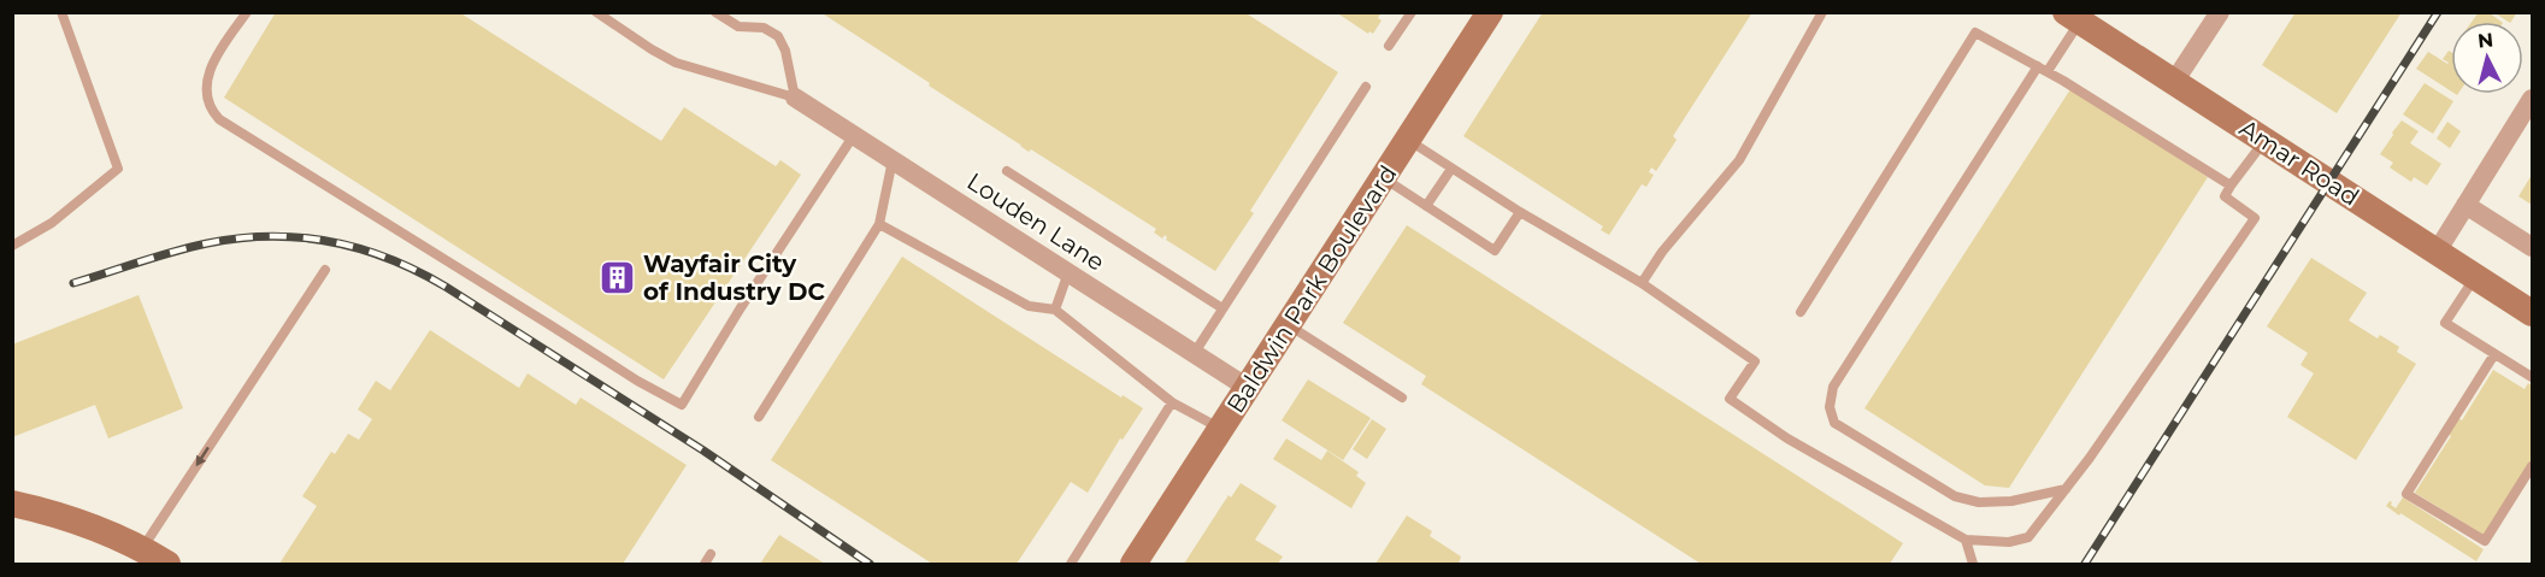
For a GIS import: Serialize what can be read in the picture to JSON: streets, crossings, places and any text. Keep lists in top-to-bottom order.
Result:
{
  "streets": {
    "main road": ["Amar Road", "Baldwin Park Boulevard"],
    "street": ["Louden Lane"]
  },
  "crossings": [
    ["Louden Lane", "Baldwin Park Boulevard"]
  ],
  "places": {
    "building": ["Wayfair City of Industry DC"]
  },
  "north": "top"
}
